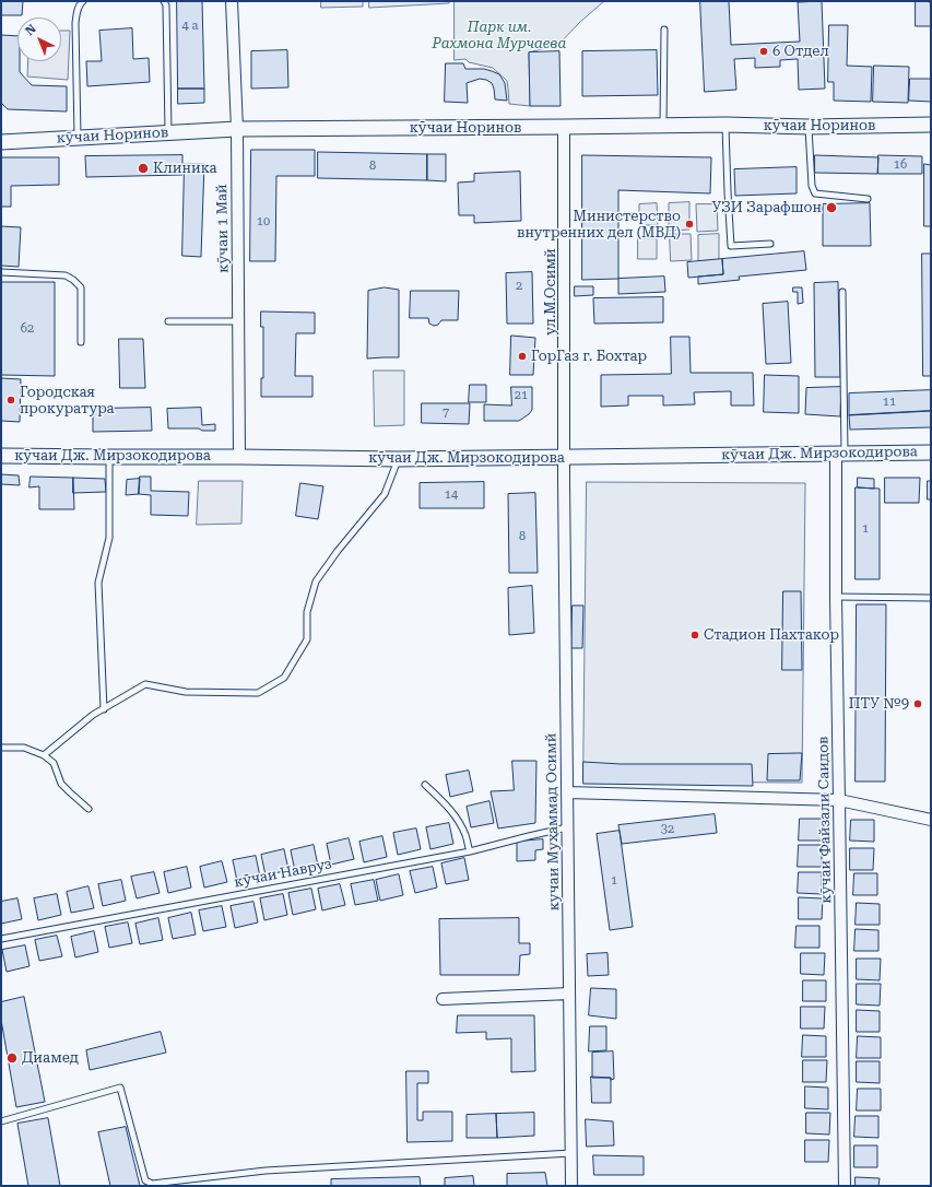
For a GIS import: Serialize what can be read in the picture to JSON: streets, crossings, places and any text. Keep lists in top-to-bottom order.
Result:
{
  "streets": {
    "street": [
      "кӯчаи Норинов",
      "кӯчаи 1 Май",
      "ул.М.Осимй",
      "кӯчаи Дж. Мирзокодирова",
      "кӯчаи Файзали Саидов",
      "кучаи Муҳаммад Осимй"
    ],
    "lane": ["кӯчаи Навруз"]
  },
  "crossings": [
    ["кӯчаи Норинов", "кӯчаи 1 Май"],
    ["кӯчаи Норинов", "ул.М.Осимй"],
    ["кӯчаи 1 Май", "кӯчаи Дж. Мирзокодирова"],
    ["ул.М.Осимй", "кӯчаи Дж. Мирзокодирова"],
    ["ул.М.Осимй", "кучаи Муҳаммад Осимй"],
    ["кӯчаи Дж. Мирзокодирова", "кӯчаи Файзали Саидов"],
    ["кӯчаи Дж. Мирзокодирова", "кучаи Муҳаммад Осимй"],
    ["кучаи Муҳаммад Осимй", "кӯчаи Навруз"]
  ],
  "parks": ["Парк им. Рахмона Мурчаева"],
  "places": [
    "6 Отдел",
    "Клиника",
    "УЗИ Зарафшон",
    "Министерство внутренних дел (МВД)",
    "ГорГаз г. Бохтар",
    "Городская прокуратура",
    "Стадион Пахтакор",
    "ПТУ №9",
    "Диамед"
  ],
  "house_numbers": [
    "4 a",
    "16",
    "8",
    "10",
    "2",
    "62",
    "21",
    "11",
    "7",
    "14",
    "1",
    "8",
    "32",
    "1"
  ],
  "north": "top left"
}
